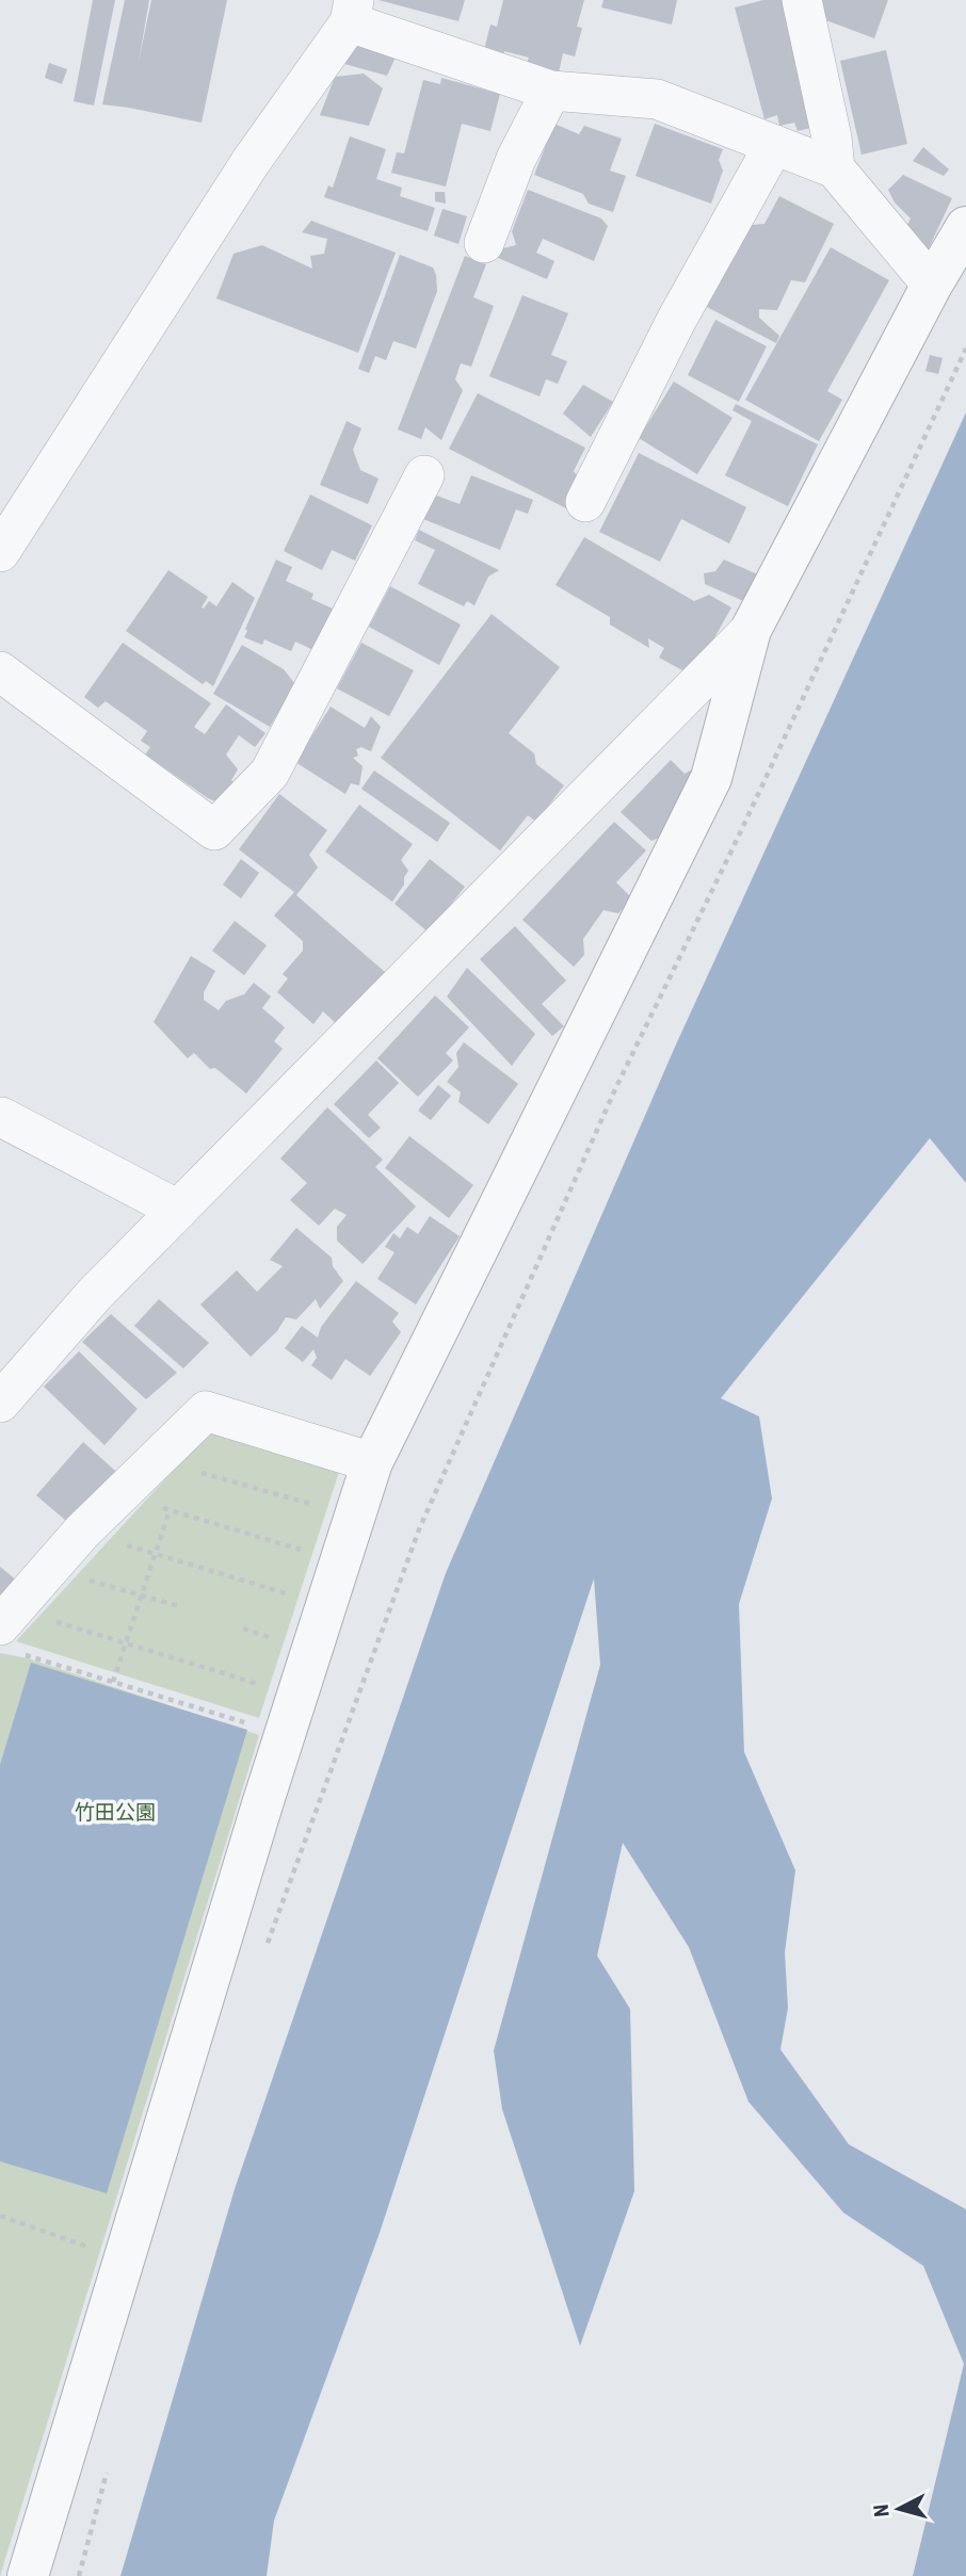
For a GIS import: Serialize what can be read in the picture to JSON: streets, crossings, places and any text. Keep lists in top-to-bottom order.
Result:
{
  "parks": ["竹田公園"],
  "north": "left"
}
